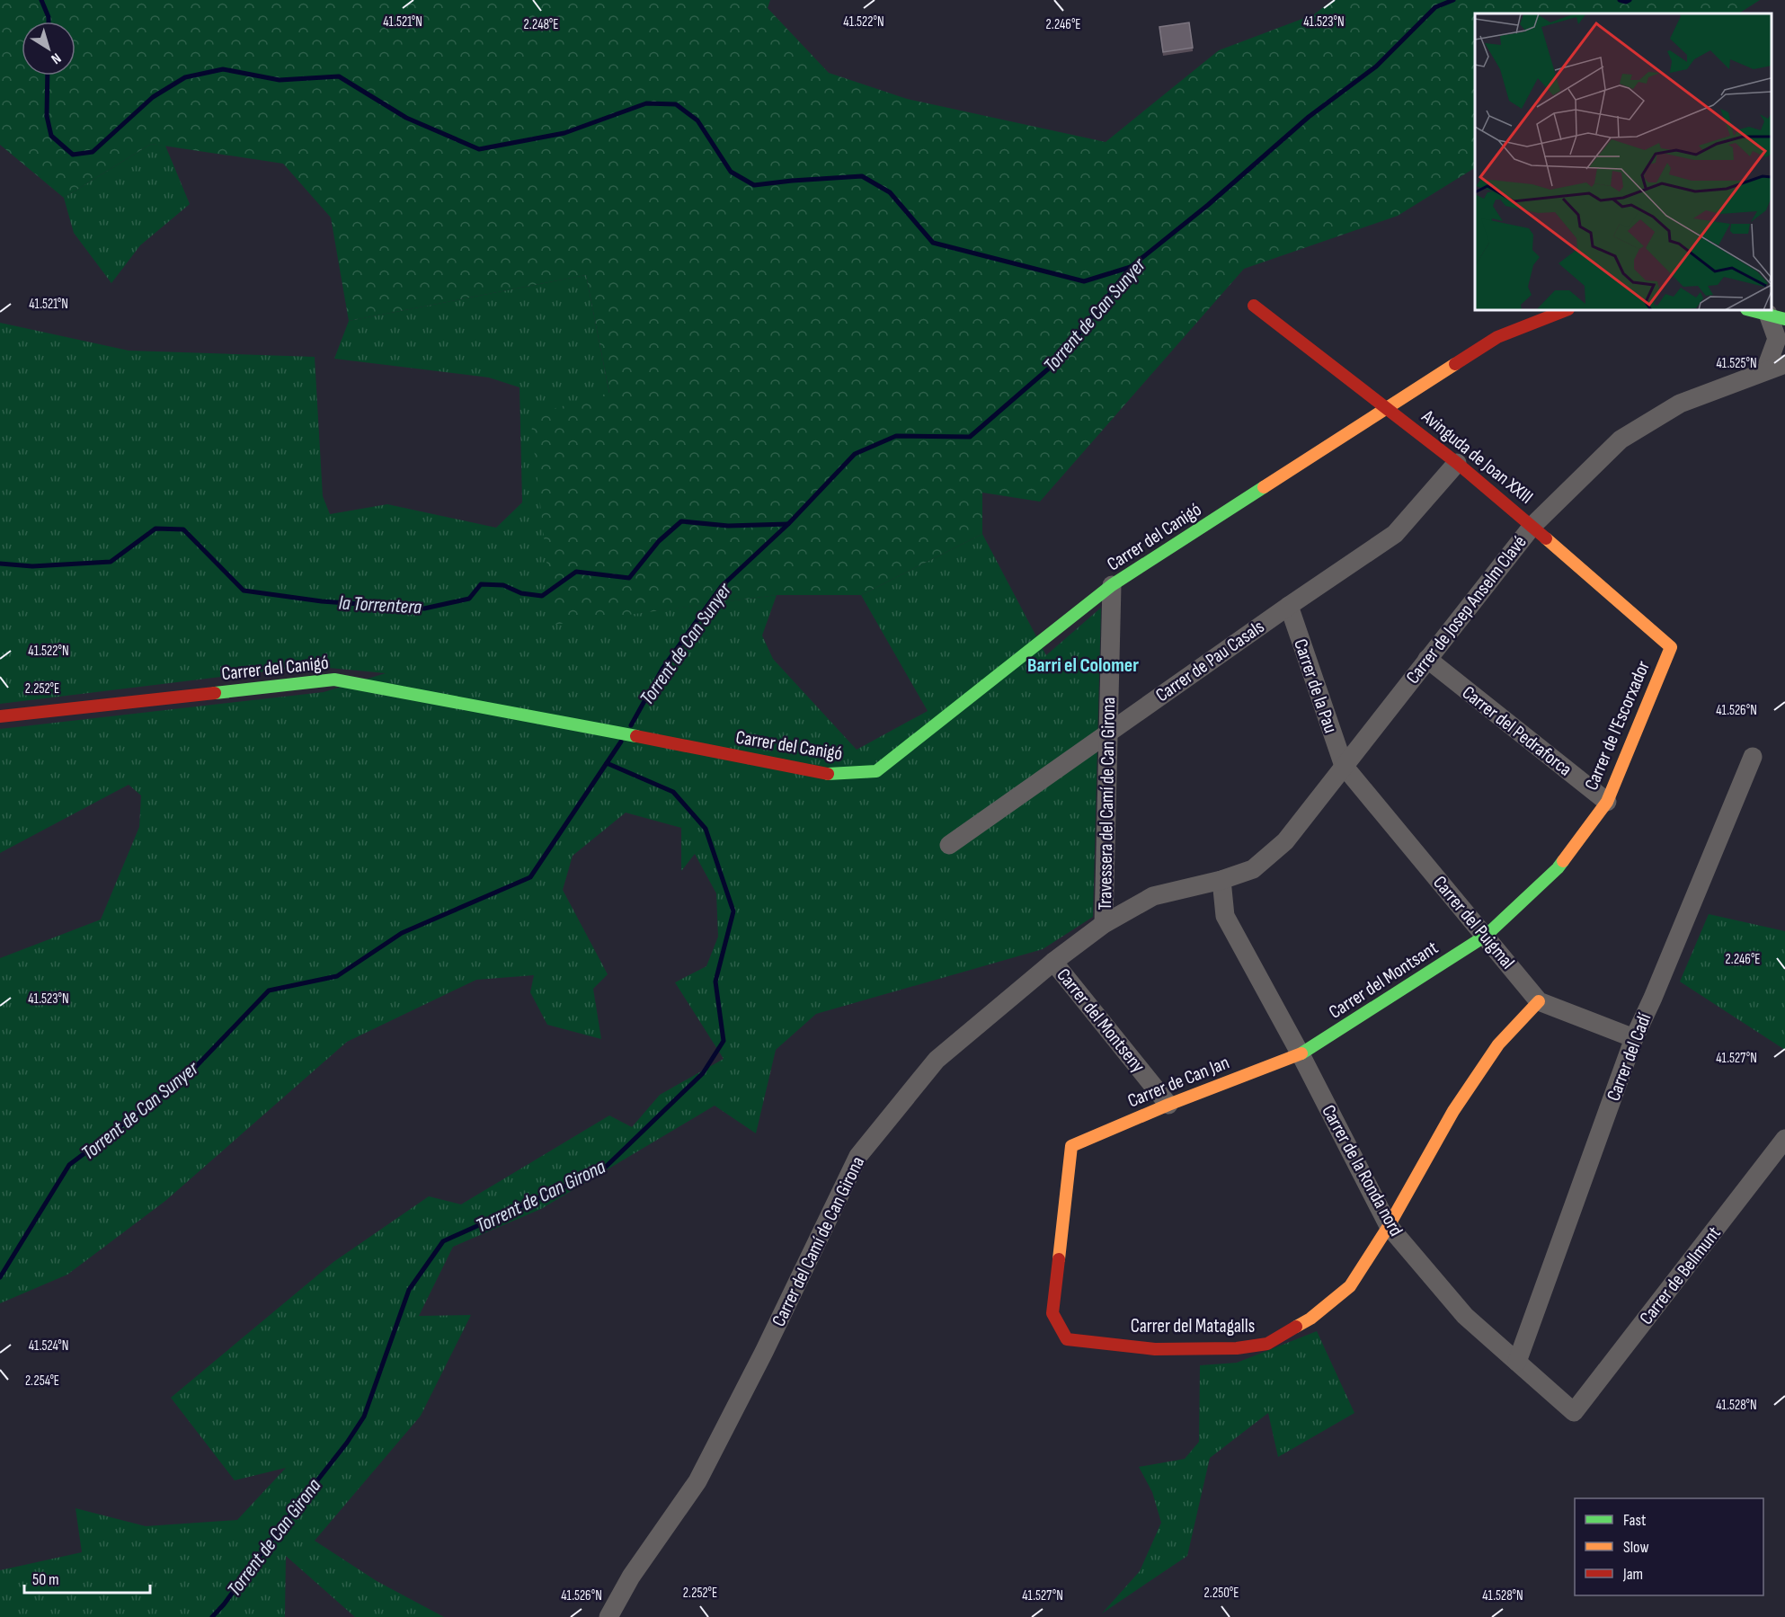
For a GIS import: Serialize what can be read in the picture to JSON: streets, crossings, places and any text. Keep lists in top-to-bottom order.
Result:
{
  "streets": {
    "street": [
      "Avinguda de Joan XXIII",
      "Carrer del Canigó",
      "Carrer de Josep Anselm Clavé",
      "Carrer de Pau Casals",
      "Carrer de la Pau",
      "Carrer de l'Escorxador",
      "Carrer del Pedraforca",
      "Travessera del Camí de Can Girona",
      "Carrer del Puigmal",
      "Carrer del Montsant",
      "Carrer del Montseny",
      "Carrer del Cadí",
      "Carrer de Can Jan",
      "Carrer de la Ronda nord",
      "Carrer del Camí de Can Girona",
      "Carrer de Bellmunt",
      "Carrer del Matagalls"
    ]
  },
  "crossings": [
    ["Avinguda de Joan XXIII", "Carrer del Canigó"],
    ["Avinguda de Joan XXIII", "Carrer de Josep Anselm Clavé"],
    ["Avinguda de Joan XXIII", "Carrer de Pau Casals"],
    ["Avinguda de Joan XXIII", "Carrer de l'Escorxador"],
    ["Carrer del Canigó", "Travessera del Camí de Can Girona"],
    ["Carrer de Josep Anselm Clavé", "Carrer de la Pau"],
    ["Carrer de Josep Anselm Clavé", "Carrer del Pedraforca"],
    ["Carrer de Josep Anselm Clavé", "Carrer del Puigmal"],
    ["Carrer de Josep Anselm Clavé", "Carrer de la Ronda nord"],
    ["Carrer de Josep Anselm Clavé", "Carrer del Camí de Can Girona"],
    ["Carrer de Pau Casals", "Carrer de la Pau"],
    ["Carrer de Pau Casals", "Travessera del Camí de Can Girona"],
    ["Carrer de la Pau", "Carrer del Puigmal"],
    ["Carrer de l'Escorxador", "Carrer del Pedraforca"],
    ["Carrer de l'Escorxador", "Carrer del Puigmal"],
    ["Carrer de l'Escorxador", "Carrer del Montsant"],
    ["Travessera del Camí de Can Girona", "Carrer del Camí de Can Girona"],
    ["Carrer del Puigmal", "Carrer del Montsant"],
    ["Carrer del Puigmal", "Carrer del Cadí"],
    ["Carrer del Puigmal", "Carrer del Matagalls"],
    ["Carrer del Montsant", "Carrer de Can Jan"],
    ["Carrer del Montsant", "Carrer de la Ronda nord"],
    ["Carrer del Montseny", "Carrer de Can Jan"],
    ["Carrer del Montseny", "Carrer del Camí de Can Girona"],
    ["Carrer del Cadí", "Carrer de la Ronda nord"],
    ["Carrer de Can Jan", "Carrer de la Ronda nord"],
    ["Carrer de Can Jan", "Carrer del Matagalls"],
    ["Carrer de la Ronda nord", "Carrer del Camí de Can Girona"],
    ["Carrer de la Ronda nord", "Carrer de Bellmunt"],
    ["Carrer de la Ronda nord", "Carrer del Matagalls"]
  ],
  "districts": ["Barri el Colomer"],
  "water": ["Torrent de Can Sunyer", "la Torrentera", "Torrent de Can Girona"],
  "legend": ["Fast", "Slow", "Jam"],
  "scale_bar": "50 m",
  "north": "bottom right",
  "coordinates": [
    "41.521°N",
    "41.522°N",
    "41.523°N",
    "2.248°E",
    "2.246°E",
    "41.525°N",
    "2.252°E",
    "41.526°N",
    "41.527°N",
    "41.524°N",
    "2.254°E",
    "41.528°N",
    "2.250°E"
  ]
}
